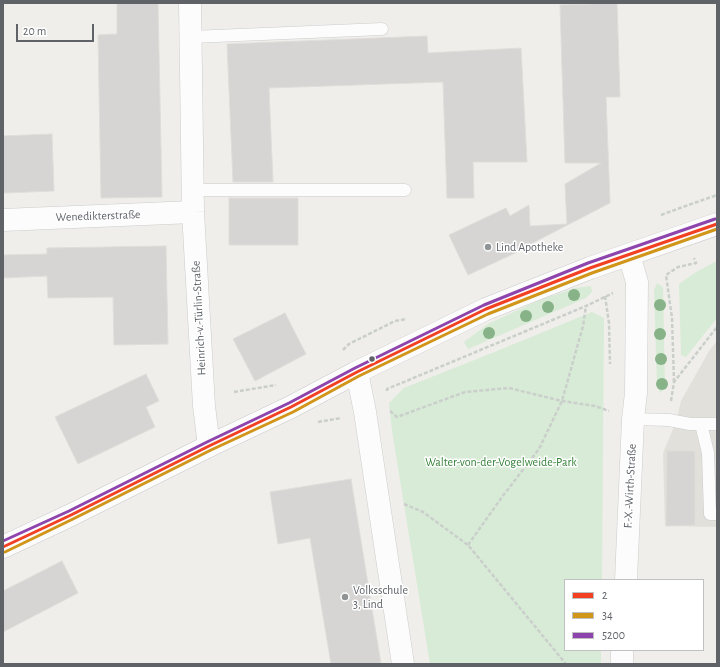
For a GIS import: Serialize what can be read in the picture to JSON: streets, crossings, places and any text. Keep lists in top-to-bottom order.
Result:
{
  "streets": {
    "street": ["Wenedikterstraße", "Heinrich-v.-Türlin-Straße", "F.-X.-Wirth-Straße"]
  },
  "crossings": [
    ["Wenedikterstraße", "Heinrich-v.-Türlin-Straße"]
  ],
  "parks": ["Walter-von-der-Vogelweide-Park"],
  "places": ["Lind Apotheke", "Volksschule 3, Lind"],
  "lines": ["transit line 5200", "transit line 2", "transit line 34"],
  "legend": ["2", "34", "5200"],
  "scale_bar": "20 m"
}
